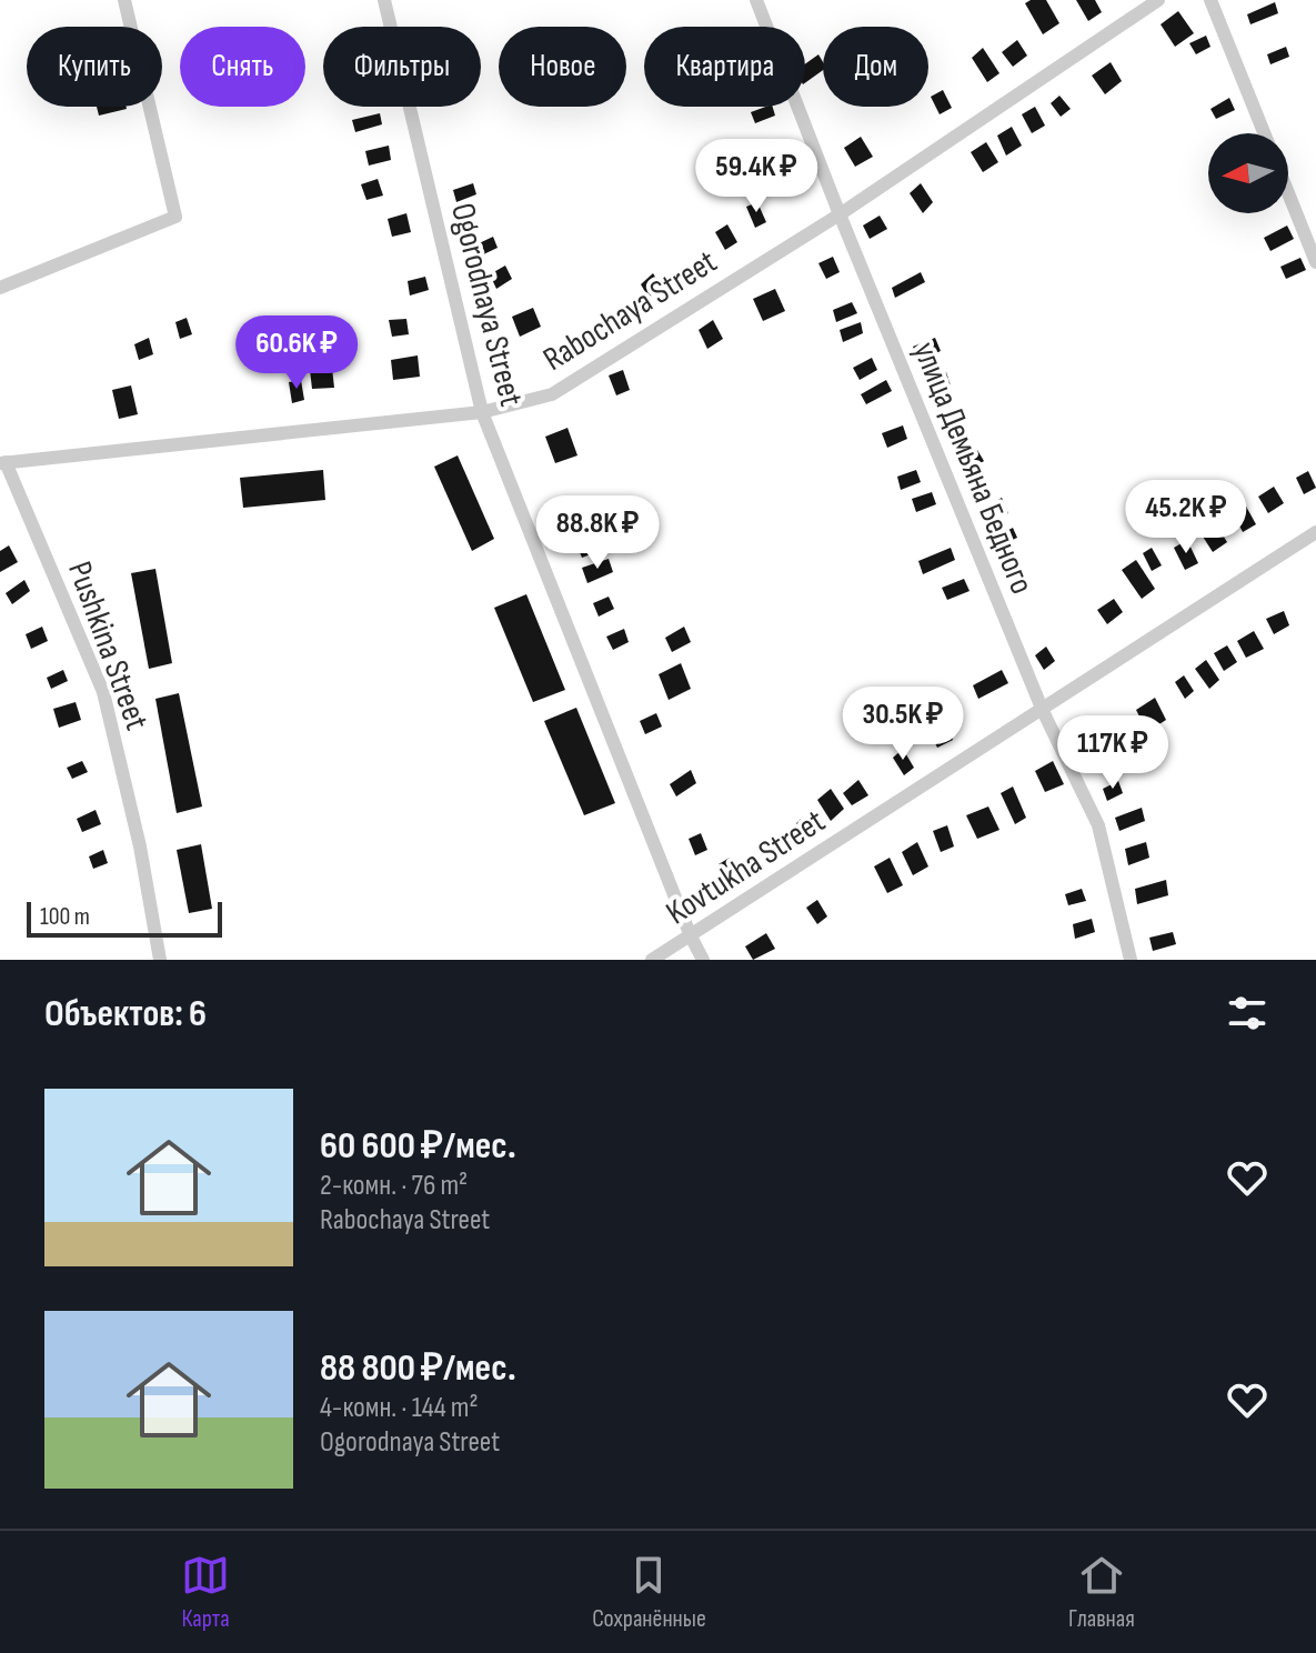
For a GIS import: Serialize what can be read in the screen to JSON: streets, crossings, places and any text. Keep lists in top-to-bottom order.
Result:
{
  "streets": {
    "street": [
      "Ogorodnaya Street",
      "Rabochaya Street",
      "улица Демьяна Бедного",
      "Pushkina Street",
      "Kovtukha Street"
    ]
  },
  "crossings": [
    ["Ogorodnaya Street", "Rabochaya Street"],
    ["Ogorodnaya Street", "Kovtukha Street"],
    ["Rabochaya Street", "улица Демьяна Бедного"],
    ["Rabochaya Street", "Pushkina Street"],
    ["улица Демьяна Бедного", "Kovtukha Street"]
  ],
  "scale_bar": "100 m",
  "north": "left",
  "page": {
    "chip": [
      "Купить",
      "Снять",
      "Фильтры",
      "Новое",
      "Квартира",
      "Дом"
    ],
    "price": [
      "59.4K ₽",
      "60.6K ₽",
      "45.2K ₽",
      "88.8K ₽",
      "30.5K ₽",
      "117K ₽"
    ],
    "scale": "100 m",
    "heading": "Объектов: 6",
    "list": [
      {
        "name": "60 600 ₽/мес.",
        "note": "2-комн. · 76 m² · Rabochaya Street"
      },
      {
        "name": "88 800 ₽/мес.",
        "note": "4-комн. · 144 m² · Ogorodnaya Street"
      }
    ],
    "tabs": ["Карта", "Сохранённые", "Главная"]
  }
}
